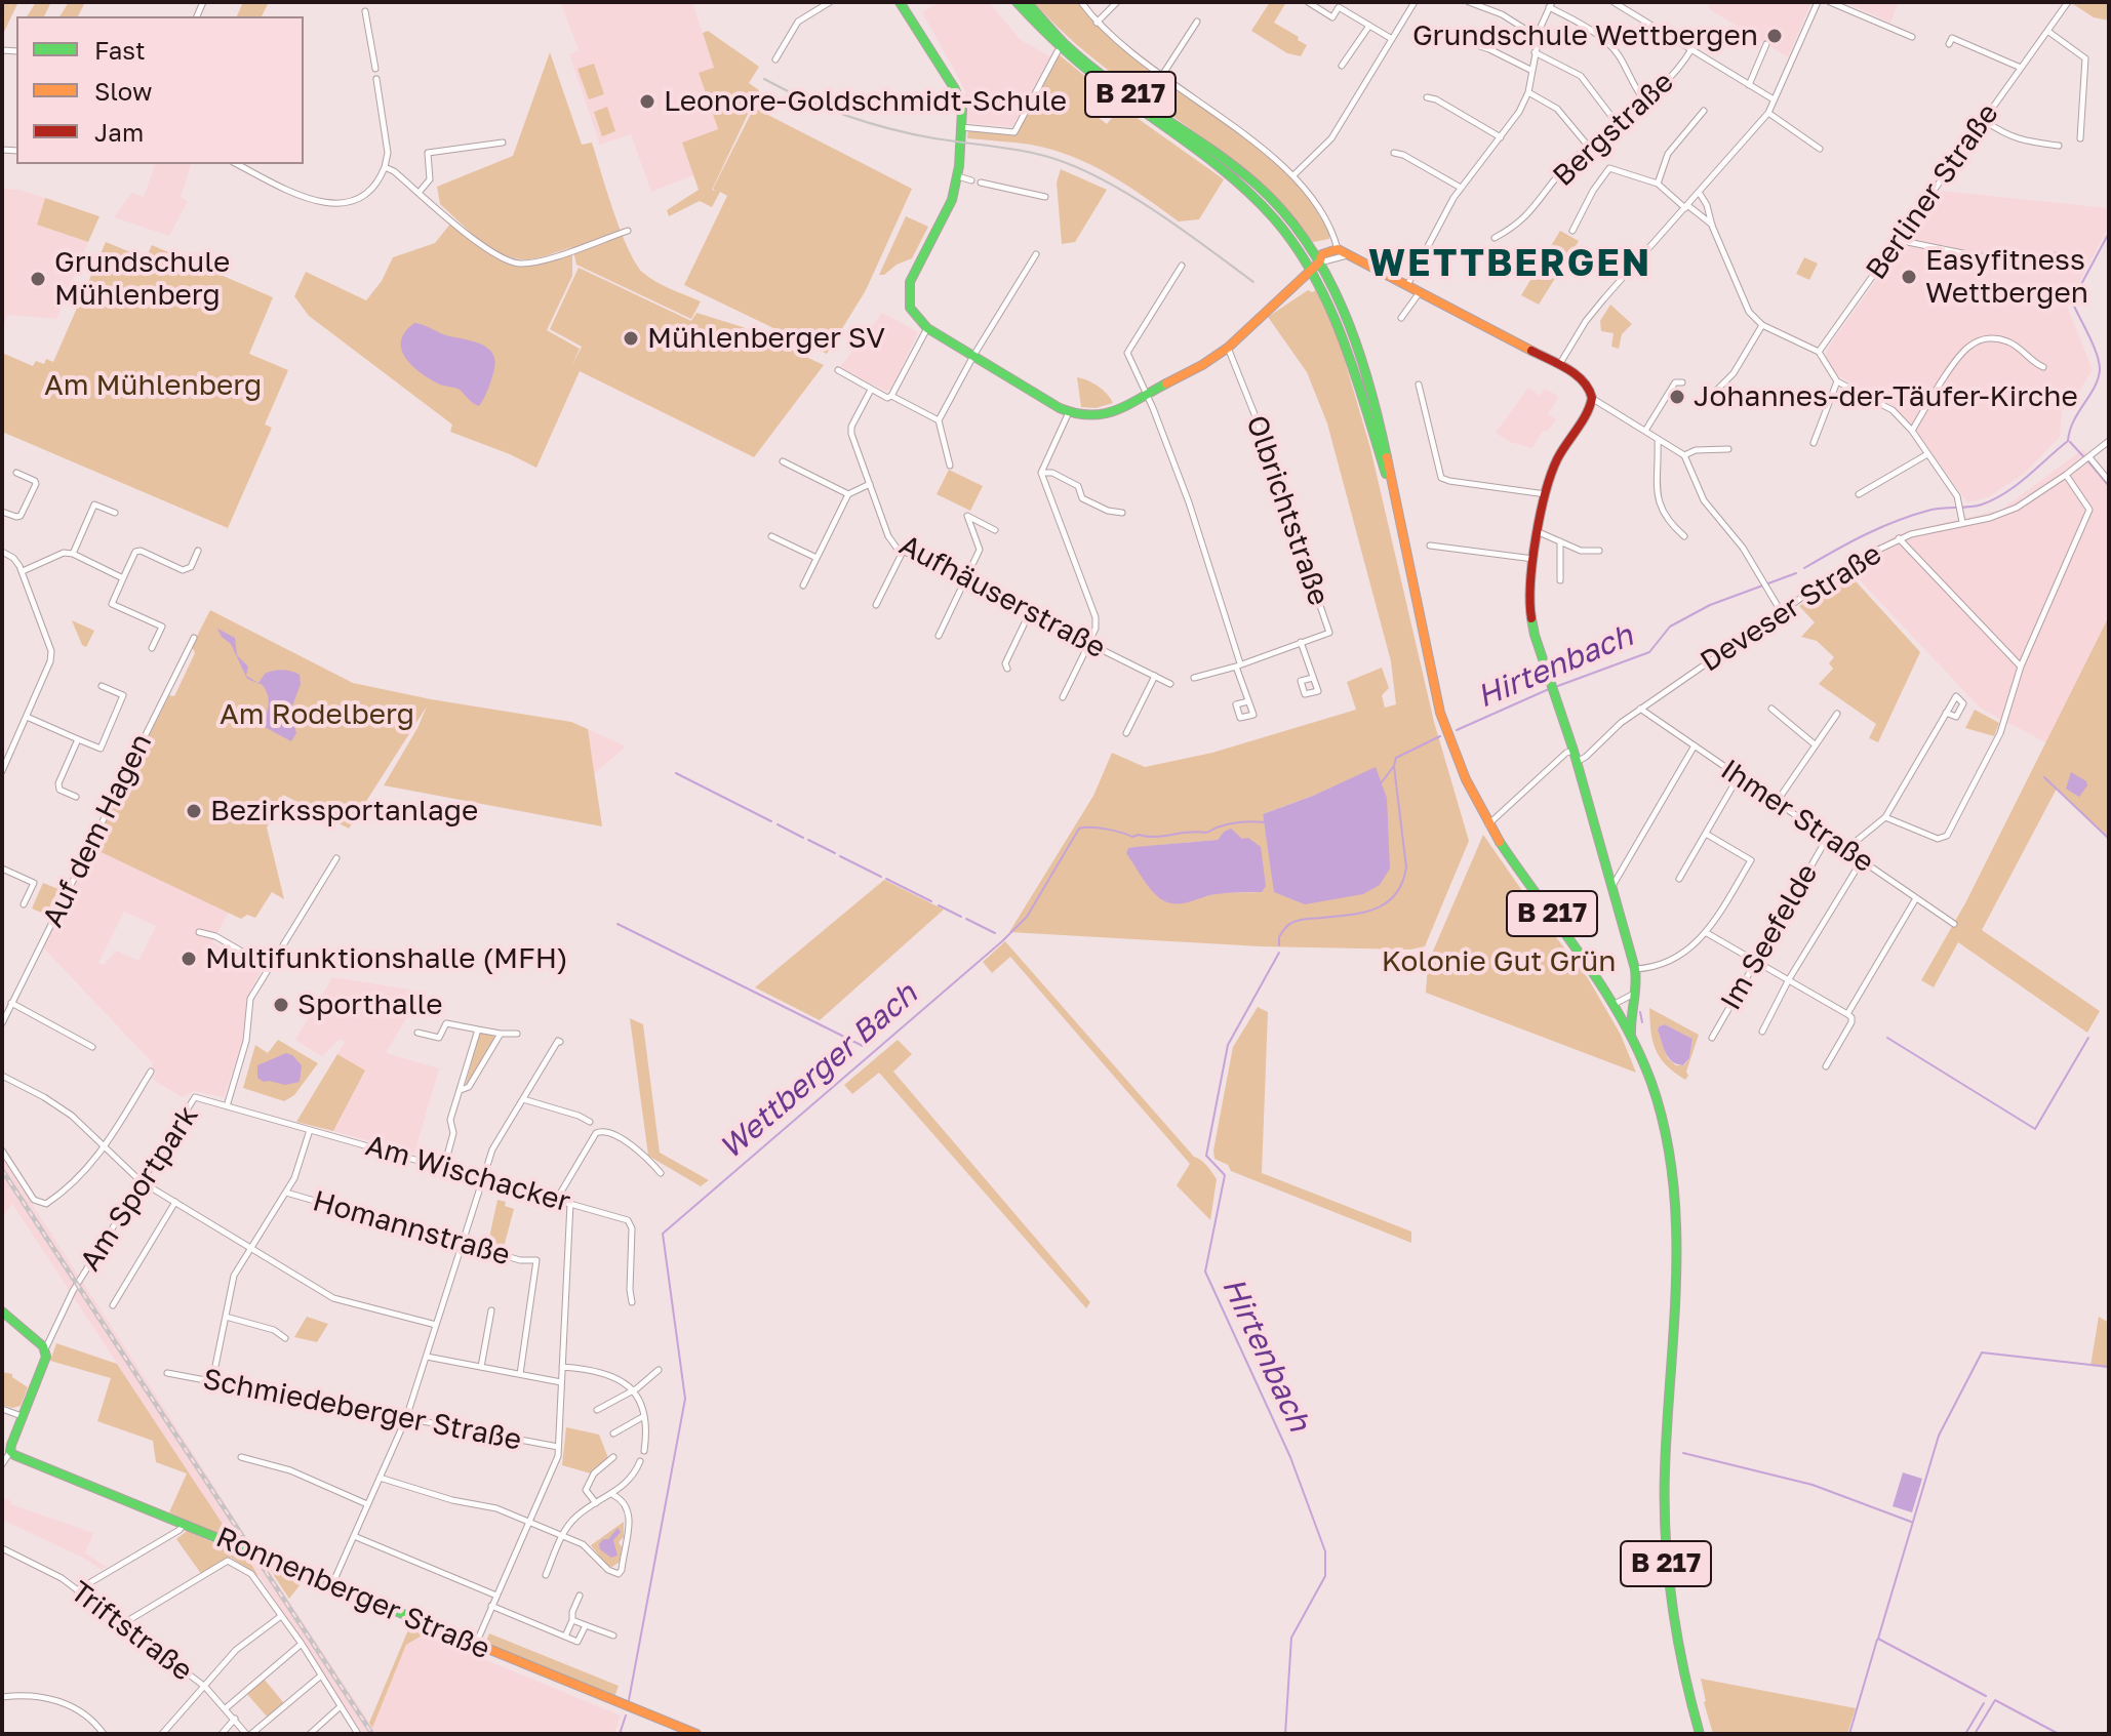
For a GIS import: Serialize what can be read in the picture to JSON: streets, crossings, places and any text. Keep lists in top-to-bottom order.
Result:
{
  "streets": {
    "street": [
      "B 217",
      "Bergstraße",
      "Berliner Straße",
      "Olbrichtstraße",
      "Aufhäuserstraße",
      "Deveser Straße",
      "Ihmer Straße",
      "Auf dem Hagen",
      "Im Seefelde",
      "Am Wischacker",
      "Am Sportpark",
      "Homannstraße",
      "Schmiedeberger Straße",
      "Ronnenberger Straße",
      "Triftstraße"
    ]
  },
  "crossings": [
    ["Deveser Straße", "Ihmer Straße"],
    ["Ihmer Straße", "Im Seefelde"],
    ["Am Wischacker", "Am Sportpark"]
  ],
  "districts": ["WETTBERGEN"],
  "water": ["Hirtenbach", "Wettberger Bach"],
  "parks": ["Am Mühlenberg", "Am Rodelberg", "Kolonie Gut Grün"],
  "places": [
    "Grundschule Wettbergen",
    "Leonore-Goldschmidt-Schule",
    "Easyfitness Wettbergen",
    "Grundschule Mühlenberg",
    "Mühlenberger SV",
    "Johannes-der-Täufer-Kirche",
    "Bezirkssportanlage",
    "Multifunktionshalle (MFH)",
    "Sporthalle"
  ],
  "legend": ["Fast", "Slow", "Jam"]
}
